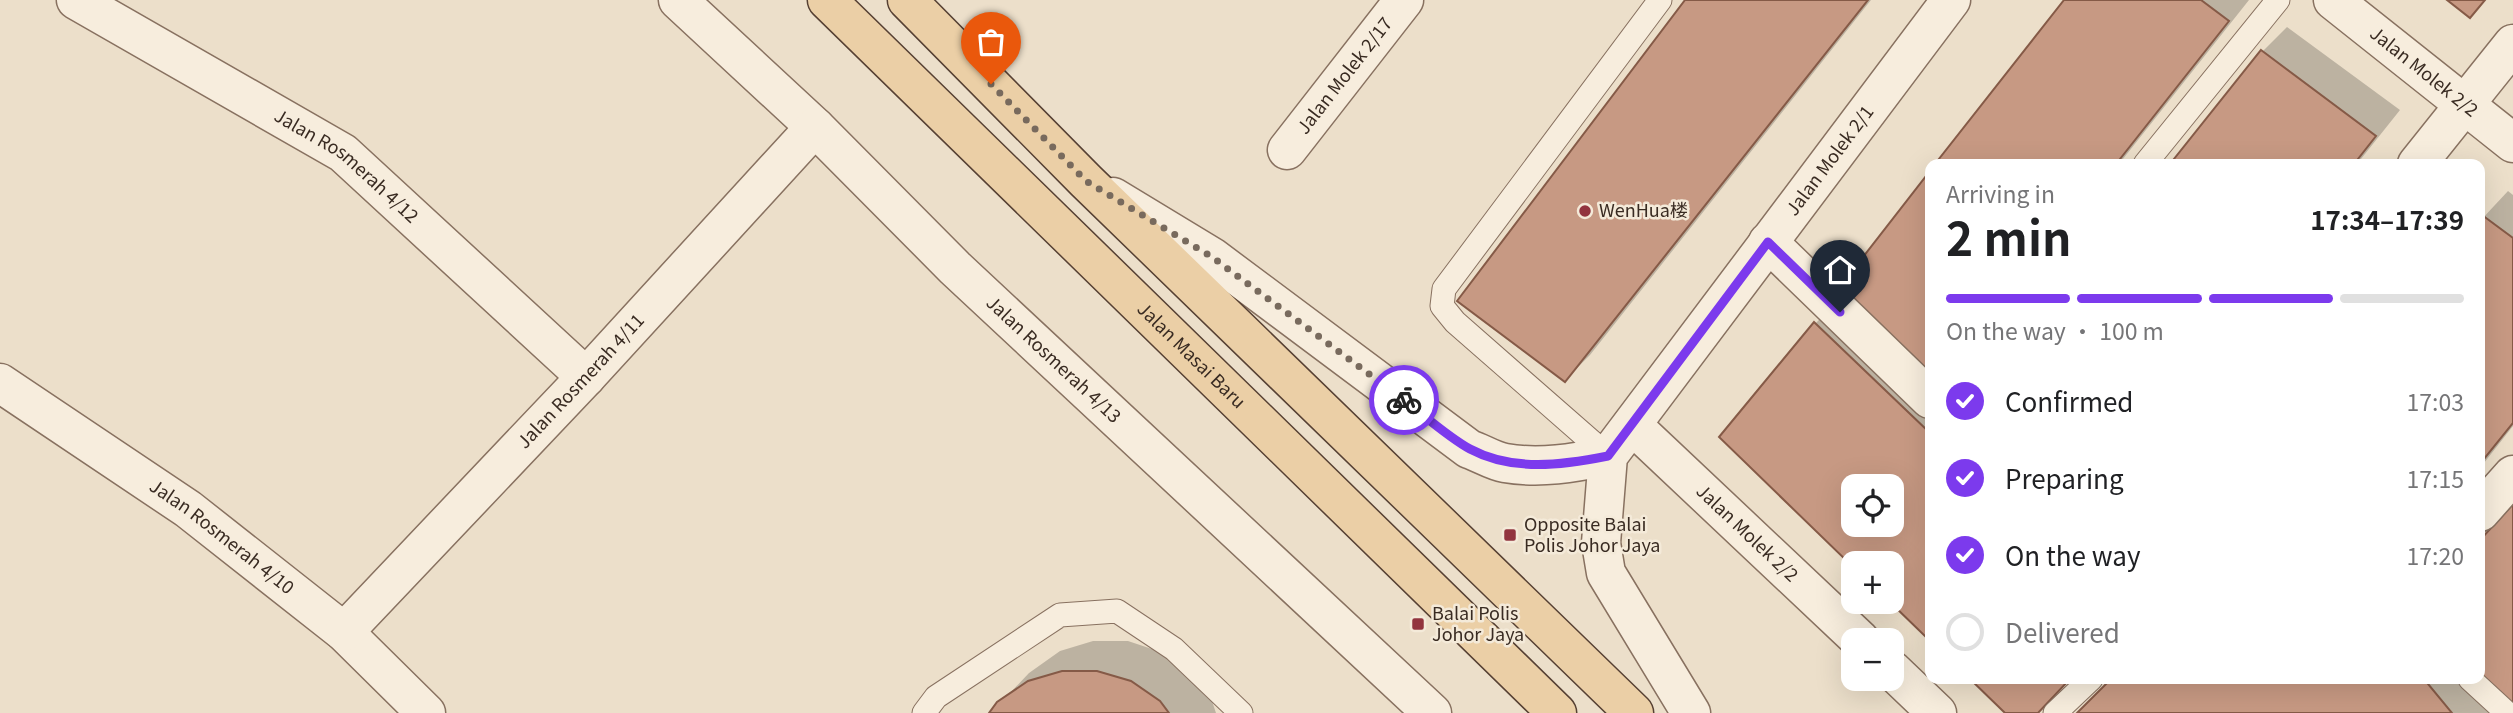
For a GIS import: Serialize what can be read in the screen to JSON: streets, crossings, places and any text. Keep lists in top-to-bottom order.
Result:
{
  "streets": {
    "main road": ["Jalan Masai Baru"],
    "street": [
      "Jalan Molek 2/2",
      "Jalan Molek 2/17",
      "Jalan Molek 2/1",
      "Jalan Rosmerah 4/12",
      "Jalan Rosmerah 4/13",
      "Jalan Rosmerah 4/11",
      "Jalan Rosmerah 4/10"
    ]
  },
  "crossings": [
    ["Jalan Molek 2/2", "Jalan Molek 2/1"],
    ["Jalan Rosmerah 4/12", "Jalan Rosmerah 4/11"],
    ["Jalan Rosmerah 4/13", "Jalan Rosmerah 4/11"],
    ["Jalan Rosmerah 4/11", "Jalan Rosmerah 4/10"]
  ],
  "places": {
    "other": ["WenHua楼"],
    "transit": ["Opposite Balai Polis Johor Jaya", "Balai Polis Johor Jaya"]
  },
  "page": {
    "heading": ["2 min", "Arriving in", "17:34–17:39"],
    "bar": "On the way · 100 m",
    "list": [
      ["Confirmed", "17:03"],
      ["Preparing", "17:15"],
      ["On the way", "17:20"],
      "Delivered"
    ],
    "map_buttons": ["+", "−"]
  }
}
